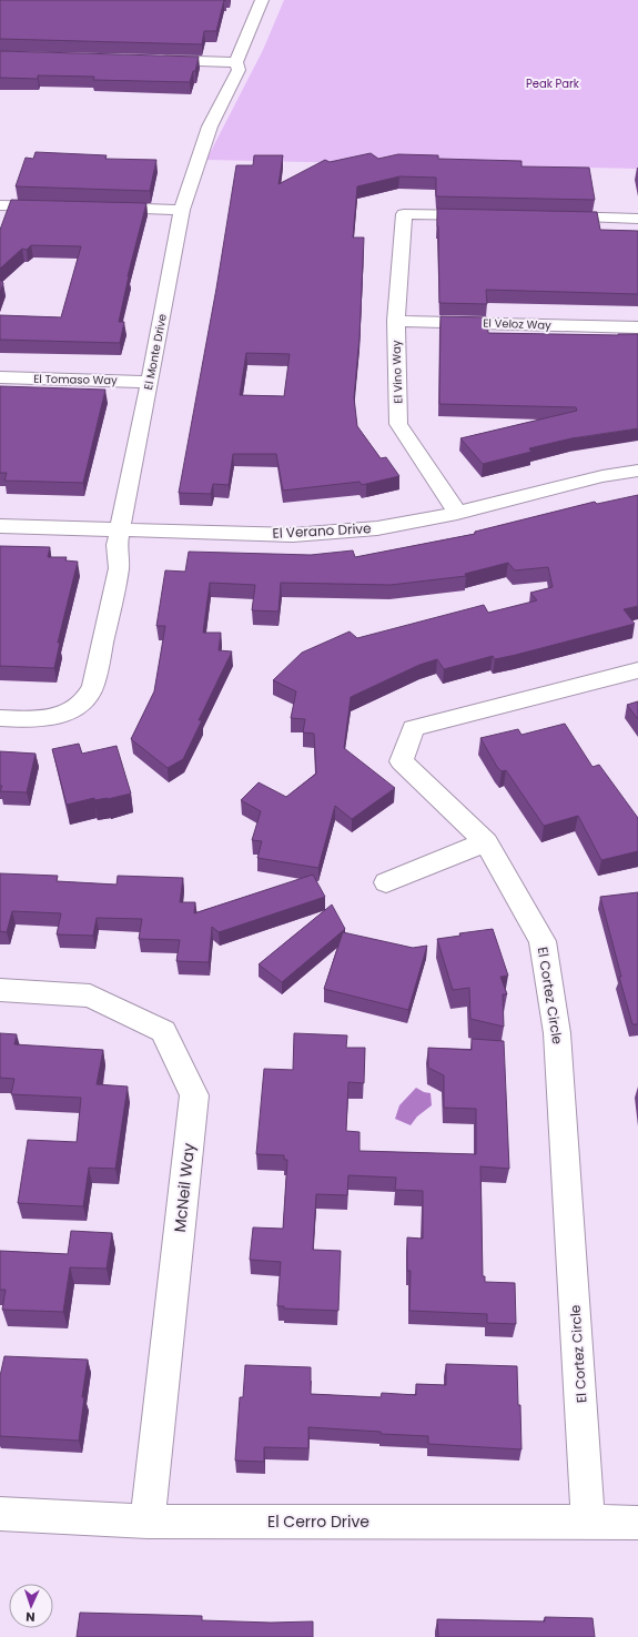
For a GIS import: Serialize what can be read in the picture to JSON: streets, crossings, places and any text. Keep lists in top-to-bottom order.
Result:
{
  "streets": {
    "street": [
      "El Veloz Way",
      "El Monte Drive",
      "El Vino Way",
      "El Tomaso Way",
      "El Verano Drive",
      "El Cortez Circle",
      "McNeil Way",
      "El Cerro Drive"
    ]
  },
  "crossings": [
    ["El Veloz Way", "El Vino Way"],
    ["El Monte Drive", "El Tomaso Way"],
    ["El Monte Drive", "El Verano Drive"],
    ["El Vino Way", "El Verano Drive"],
    ["El Cortez Circle", "El Cerro Drive"],
    ["McNeil Way", "El Cerro Drive"]
  ],
  "parks": ["Peak Park"],
  "north": "bottom"
}
